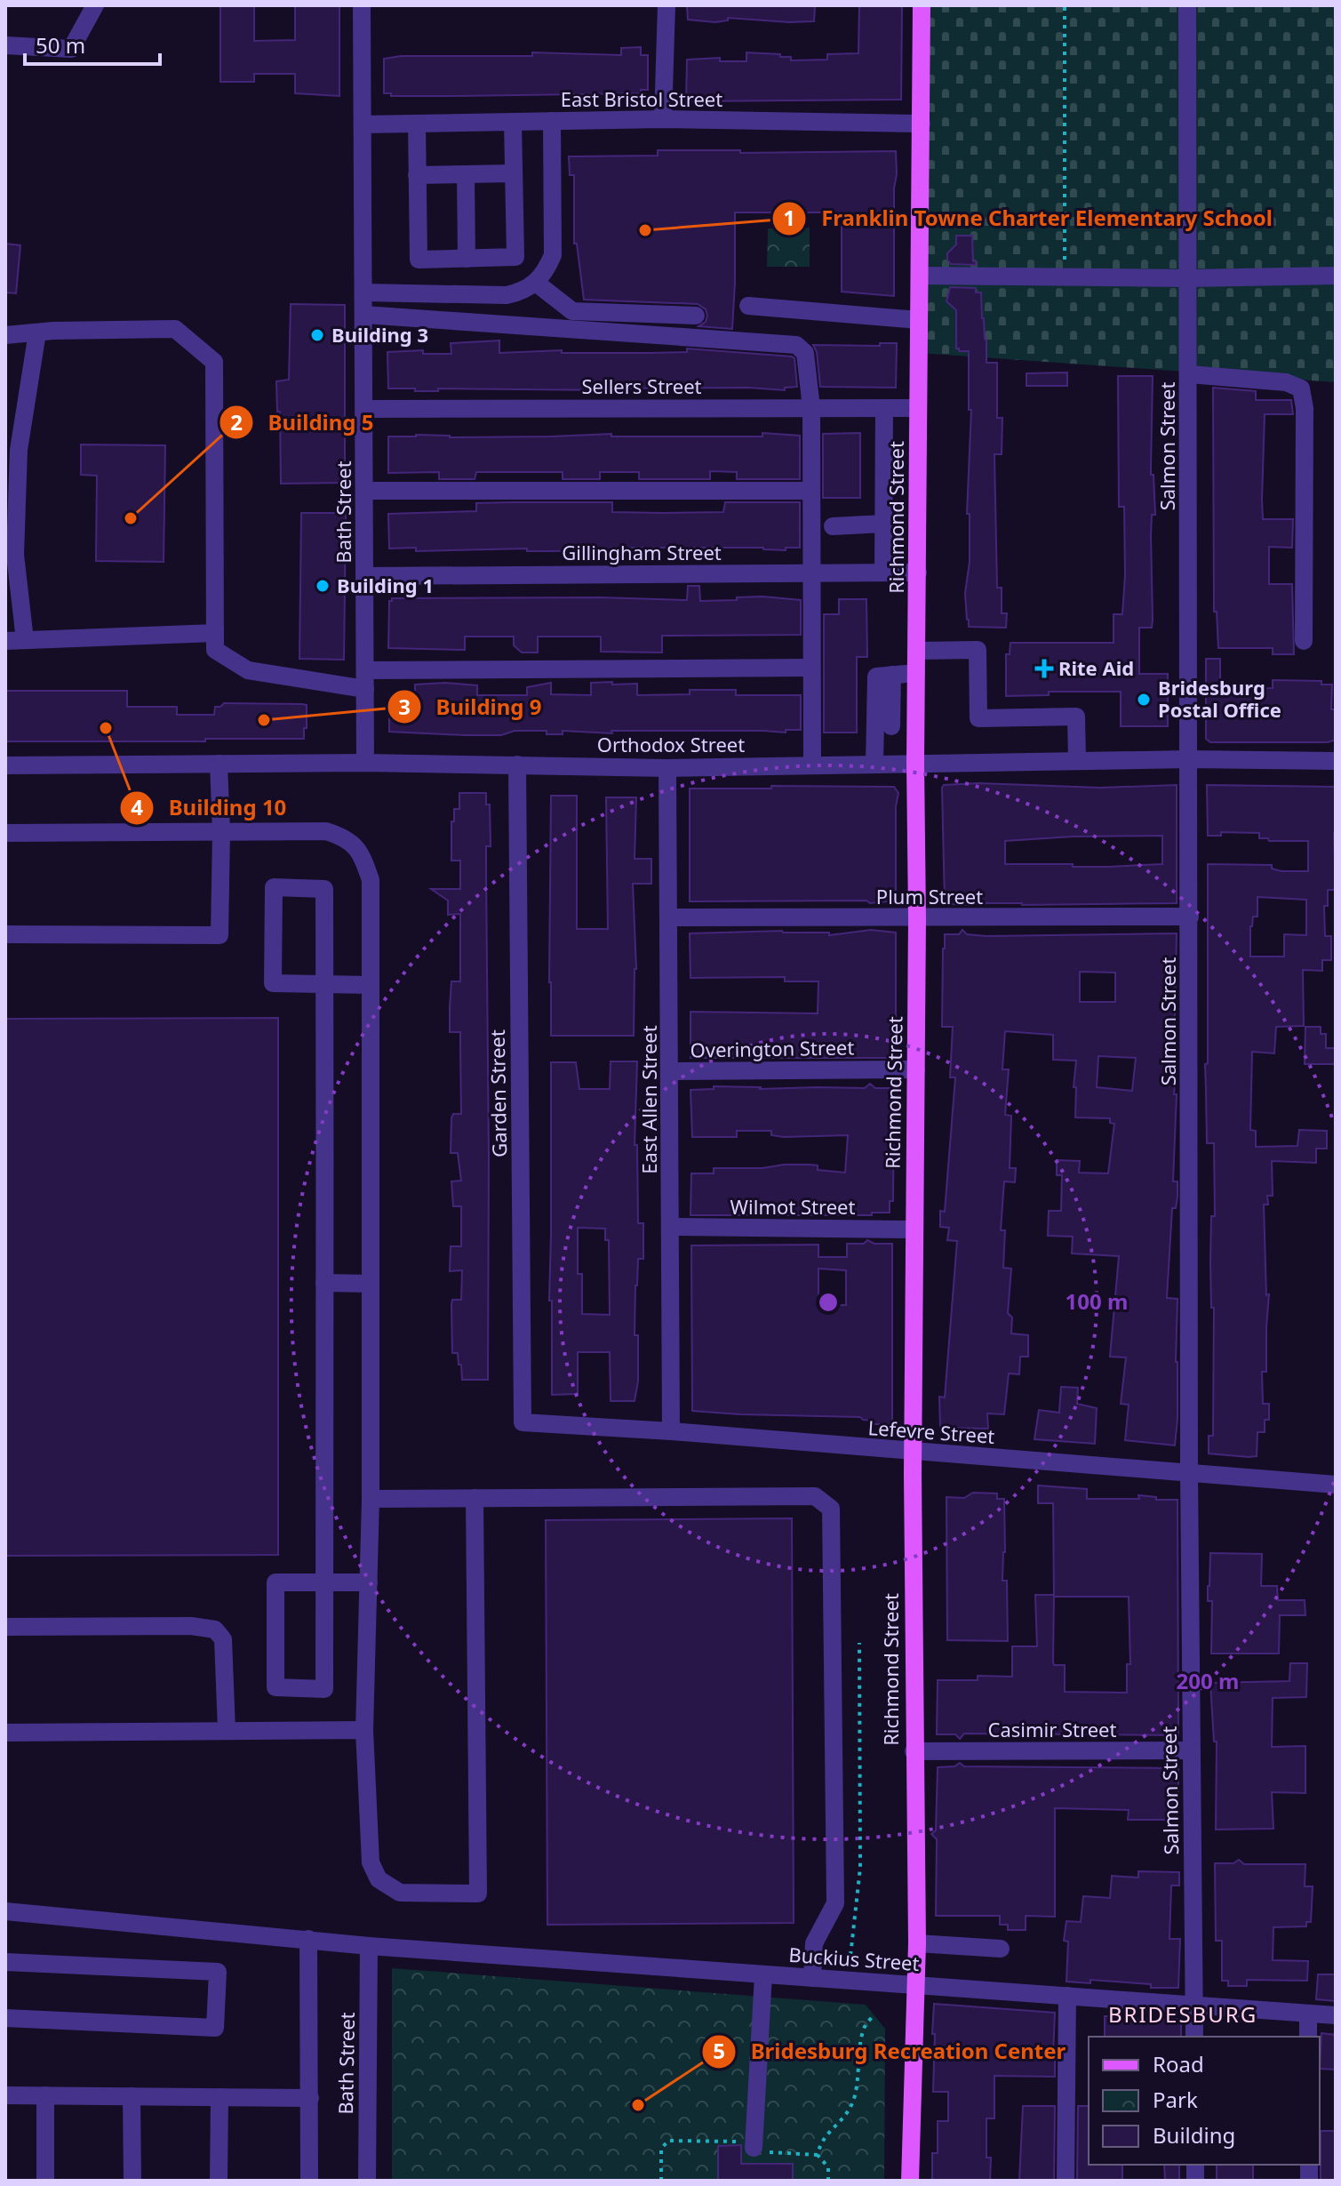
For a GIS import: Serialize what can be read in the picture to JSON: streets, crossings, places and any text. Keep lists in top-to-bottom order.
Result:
{
  "streets": {
    "main road": ["Richmond Street"],
    "street": [
      "East Bristol Street",
      "Sellers Street",
      "Salmon Street",
      "Bath Street",
      "Gillingham Street",
      "Orthodox Street",
      "Plum Street",
      "Overington Street",
      "Garden Street",
      "East Allen Street",
      "Wilmot Street",
      "Lefevre Street",
      "Casimir Street",
      "Buckius Street"
    ]
  },
  "crossings": [
    ["East Bristol Street", "Bath Street"],
    ["East Bristol Street", "Richmond Street"],
    ["Sellers Street", "Bath Street"],
    ["Sellers Street", "Richmond Street"],
    ["Salmon Street", "Orthodox Street"],
    ["Salmon Street", "Plum Street"],
    ["Salmon Street", "Lefevre Street"],
    ["Salmon Street", "Casimir Street"],
    ["Salmon Street", "Buckius Street"],
    ["Bath Street", "Gillingham Street"],
    ["Bath Street", "Orthodox Street"],
    ["Bath Street", "Buckius Street"],
    ["Richmond Street", "Gillingham Street"],
    ["Richmond Street", "Orthodox Street"],
    ["Richmond Street", "Plum Street"],
    ["Richmond Street", "Overington Street"],
    ["Richmond Street", "Wilmot Street"],
    ["Richmond Street", "Lefevre Street"],
    ["Richmond Street", "Casimir Street"],
    ["Richmond Street", "Buckius Street"],
    ["Orthodox Street", "Garden Street"],
    ["Orthodox Street", "East Allen Street"],
    ["Plum Street", "East Allen Street"],
    ["Overington Street", "East Allen Street"],
    ["Garden Street", "Lefevre Street"],
    ["East Allen Street", "Wilmot Street"],
    ["East Allen Street", "Lefevre Street"]
  ],
  "districts": ["BRIDESBURG"],
  "places": {
    "other": [
      "Franklin Towne Charter Elementary School",
      "Building 3",
      "Building 5",
      "Building 1",
      "Bridesburg Postal Office",
      "Building 9",
      "Building 10",
      "Bridesburg Recreation Center"
    ],
    "health": ["Rite Aid"]
  },
  "legend": ["Road", "Park", "Building"],
  "scale_bar": "50 m",
  "rings": ["100 m", "200 m"]
}
